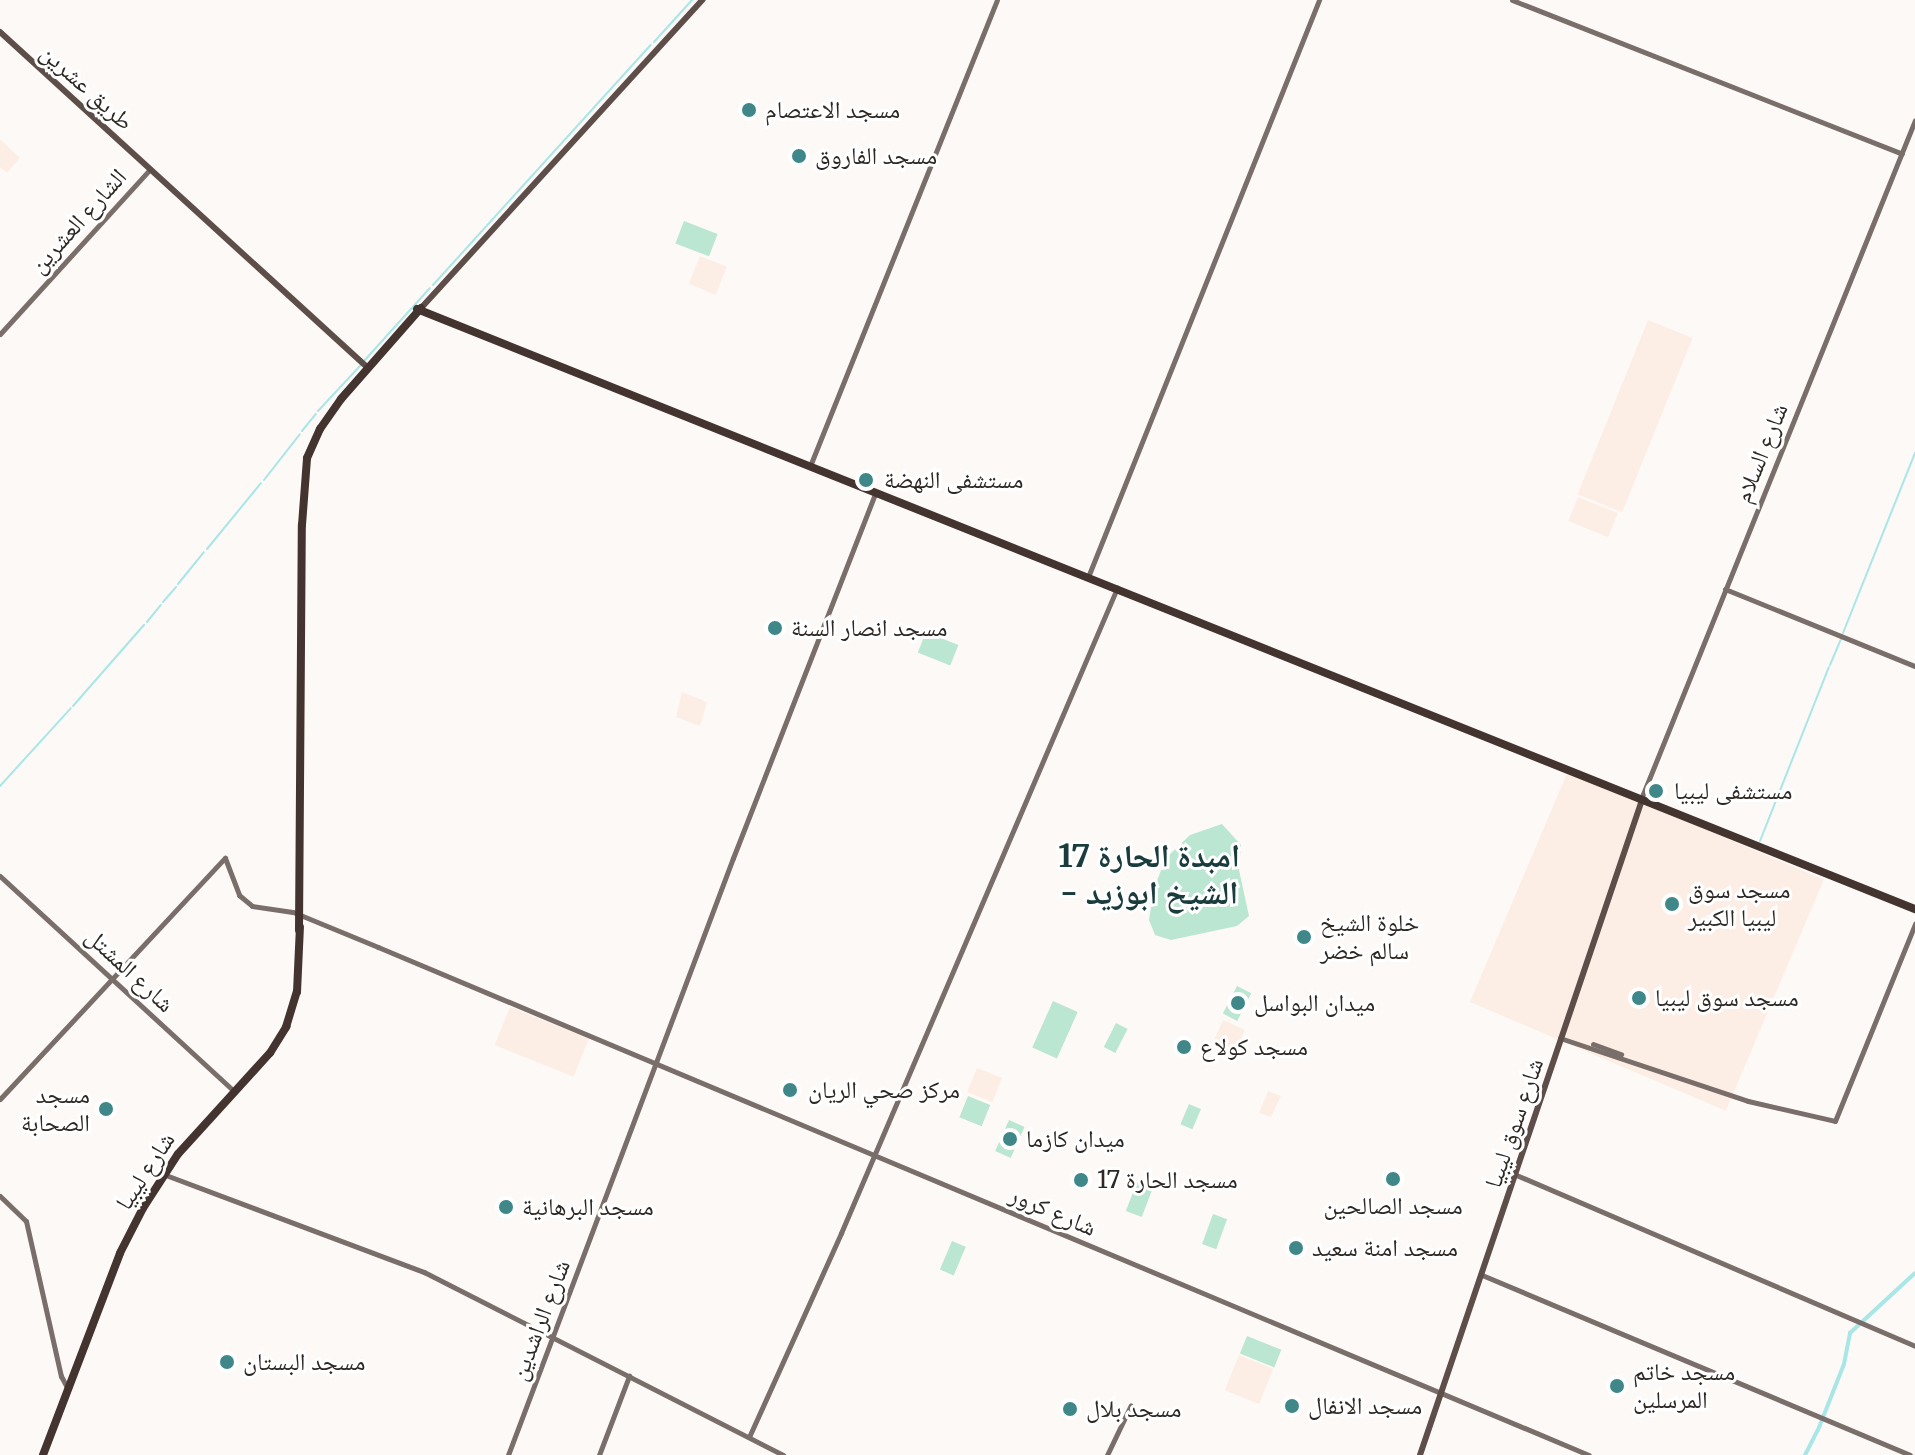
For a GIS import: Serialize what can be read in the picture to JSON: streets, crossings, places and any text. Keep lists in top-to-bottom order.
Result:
{
  "streets": {
    "highway": ["شارع ليبيا"],
    "main road": ["طريق عشرين", "شارع سوق ليبيا"],
    "street": [
      "الشارع العشرين",
      "شارع السلام",
      "شارع المشتل",
      "شارع كرور",
      "شارع الراشدين"
    ]
  },
  "crossings": [
    ["طريق عشرين", "الشارع العشرين"],
    ["طريق عشرين", "شارع ليبيا"],
    ["شارع السلام", "شارع سوق ليبيا"],
    ["شارع المشتل", "شارع ليبيا"],
    ["شارع سوق ليبيا", "شارع كرور"],
    ["شارع كرور", "شارع الراشدين"]
  ],
  "districts": ["امبدة الحارة 17 - الشيخ ابوزيد"],
  "places": [
    "مسجد الاعتصام",
    "مسجد الفاروق",
    "مستشفى النهضة",
    "مسجد انصار السنة",
    "مستشفى ليبيا",
    "مسجد سوق ليبيا الكبير",
    "خلوة الشيخ سالم خضر",
    "مسجد سوق ليبيا",
    "ميدان البواسل",
    "مسجد كولاع",
    "مركز صحي الريان",
    "مسجد الصحابة",
    "ميدان كازما",
    "مسجد الصالحين",
    "مسجد الحارة 17",
    "مسجد البرهانية",
    "مسجد امنة سعيد",
    "مسجد البستان",
    "مسجد خاتم المرسلين",
    "مسجد الانفال",
    "مسجد بلال"
  ]
}
